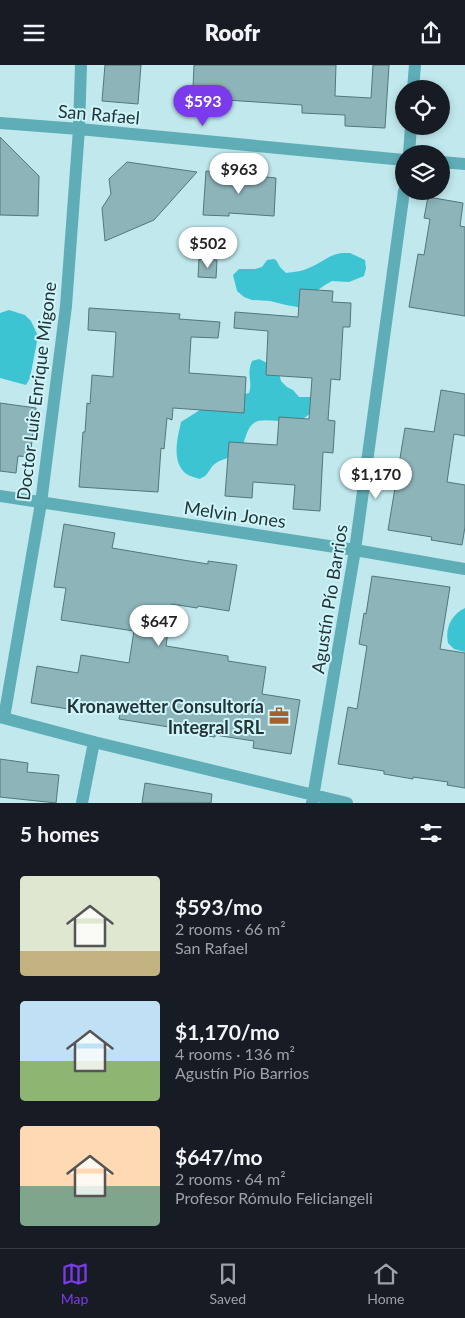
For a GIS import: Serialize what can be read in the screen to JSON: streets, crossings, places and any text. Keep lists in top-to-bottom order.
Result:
{
  "streets": {
    "street": [
      "San Rafael",
      "Doctor Luis Enrique Migone",
      "Melvin Jones",
      "Agustín Pío Barrios"
    ]
  },
  "crossings": [
    ["San Rafael", "Doctor Luis Enrique Migone"],
    ["Doctor Luis Enrique Migone", "Melvin Jones"],
    ["Melvin Jones", "Agustín Pío Barrios"]
  ],
  "places": {
    "office": ["Kronawetter Consultoría Integral SRL"]
  },
  "page": {
    "header": "Roofr",
    "price": [
      "$593",
      "$963",
      "$502",
      "$1,170",
      "$647"
    ],
    "heading": "5 homes",
    "list": [
      {
        "name": "$593/mo",
        "note": "2 rooms · 66 m² · San Rafael"
      },
      {
        "name": "$1,170/mo",
        "note": "4 rooms · 136 m² · Agustín Pío Barrios"
      },
      {
        "name": "$647/mo",
        "note": "2 rooms · 64 m² · Profesor Rómulo Feliciangeli"
      }
    ],
    "tabs": ["Map", "Saved", "Home"]
  }
}
